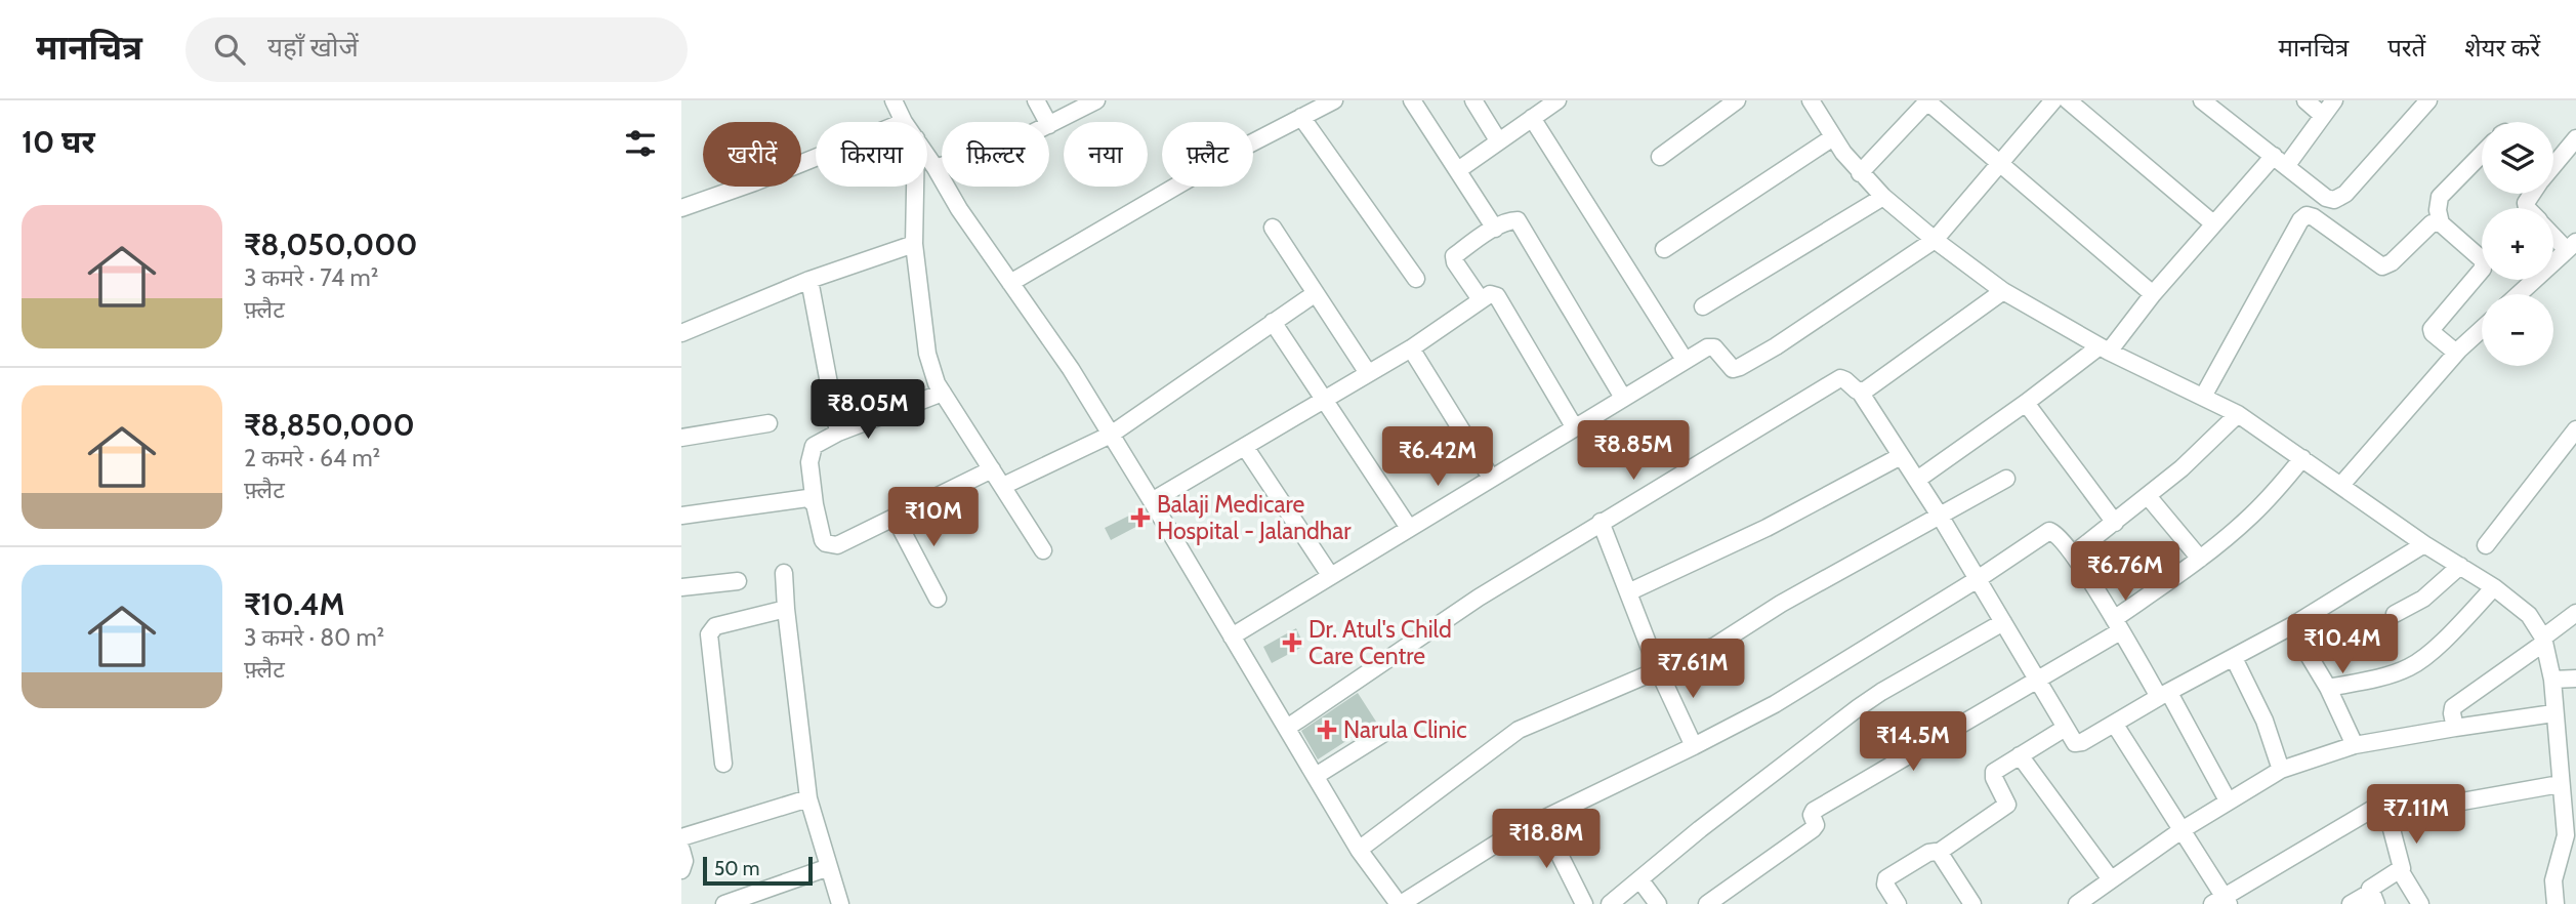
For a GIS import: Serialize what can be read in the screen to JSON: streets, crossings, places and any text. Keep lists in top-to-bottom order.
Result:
{
  "places": {
    "health": ["Balaji Medicare Hospital - Jalandhar", "Dr. Atul's Child Care Centre", "Narula Clinic"]
  },
  "scale_bar": "50 m",
  "page": {
    "header": "मानचित्र",
    "search": "यहाँ खोजें",
    "nav": ["मानचित्र", "परतें", "शेयर करें"],
    "heading": "10 घर",
    "map_buttons": ["+", "−"],
    "chip": [
      "खरीदें",
      "किराया",
      "फ़िल्टर",
      "नया",
      "फ़्लैट"
    ],
    "list": [
      {
        "name": "₹8,050,000",
        "note": "3 कमरे · 74 m² · फ़्लैट"
      },
      {
        "name": "₹8,850,000",
        "note": "2 कमरे · 64 m² · फ़्लैट"
      },
      {
        "name": "₹10.4M",
        "note": "3 कमरे · 80 m² · फ़्लैट"
      }
    ],
    "price": [
      "₹8.05M",
      "₹8.85M",
      "₹6.42M",
      "₹10M",
      "₹6.76M",
      "₹10.4M",
      "₹7.61M",
      "₹14.5M",
      "₹7.11M",
      "₹18.8M"
    ],
    "scale": "50 m"
  }
}
